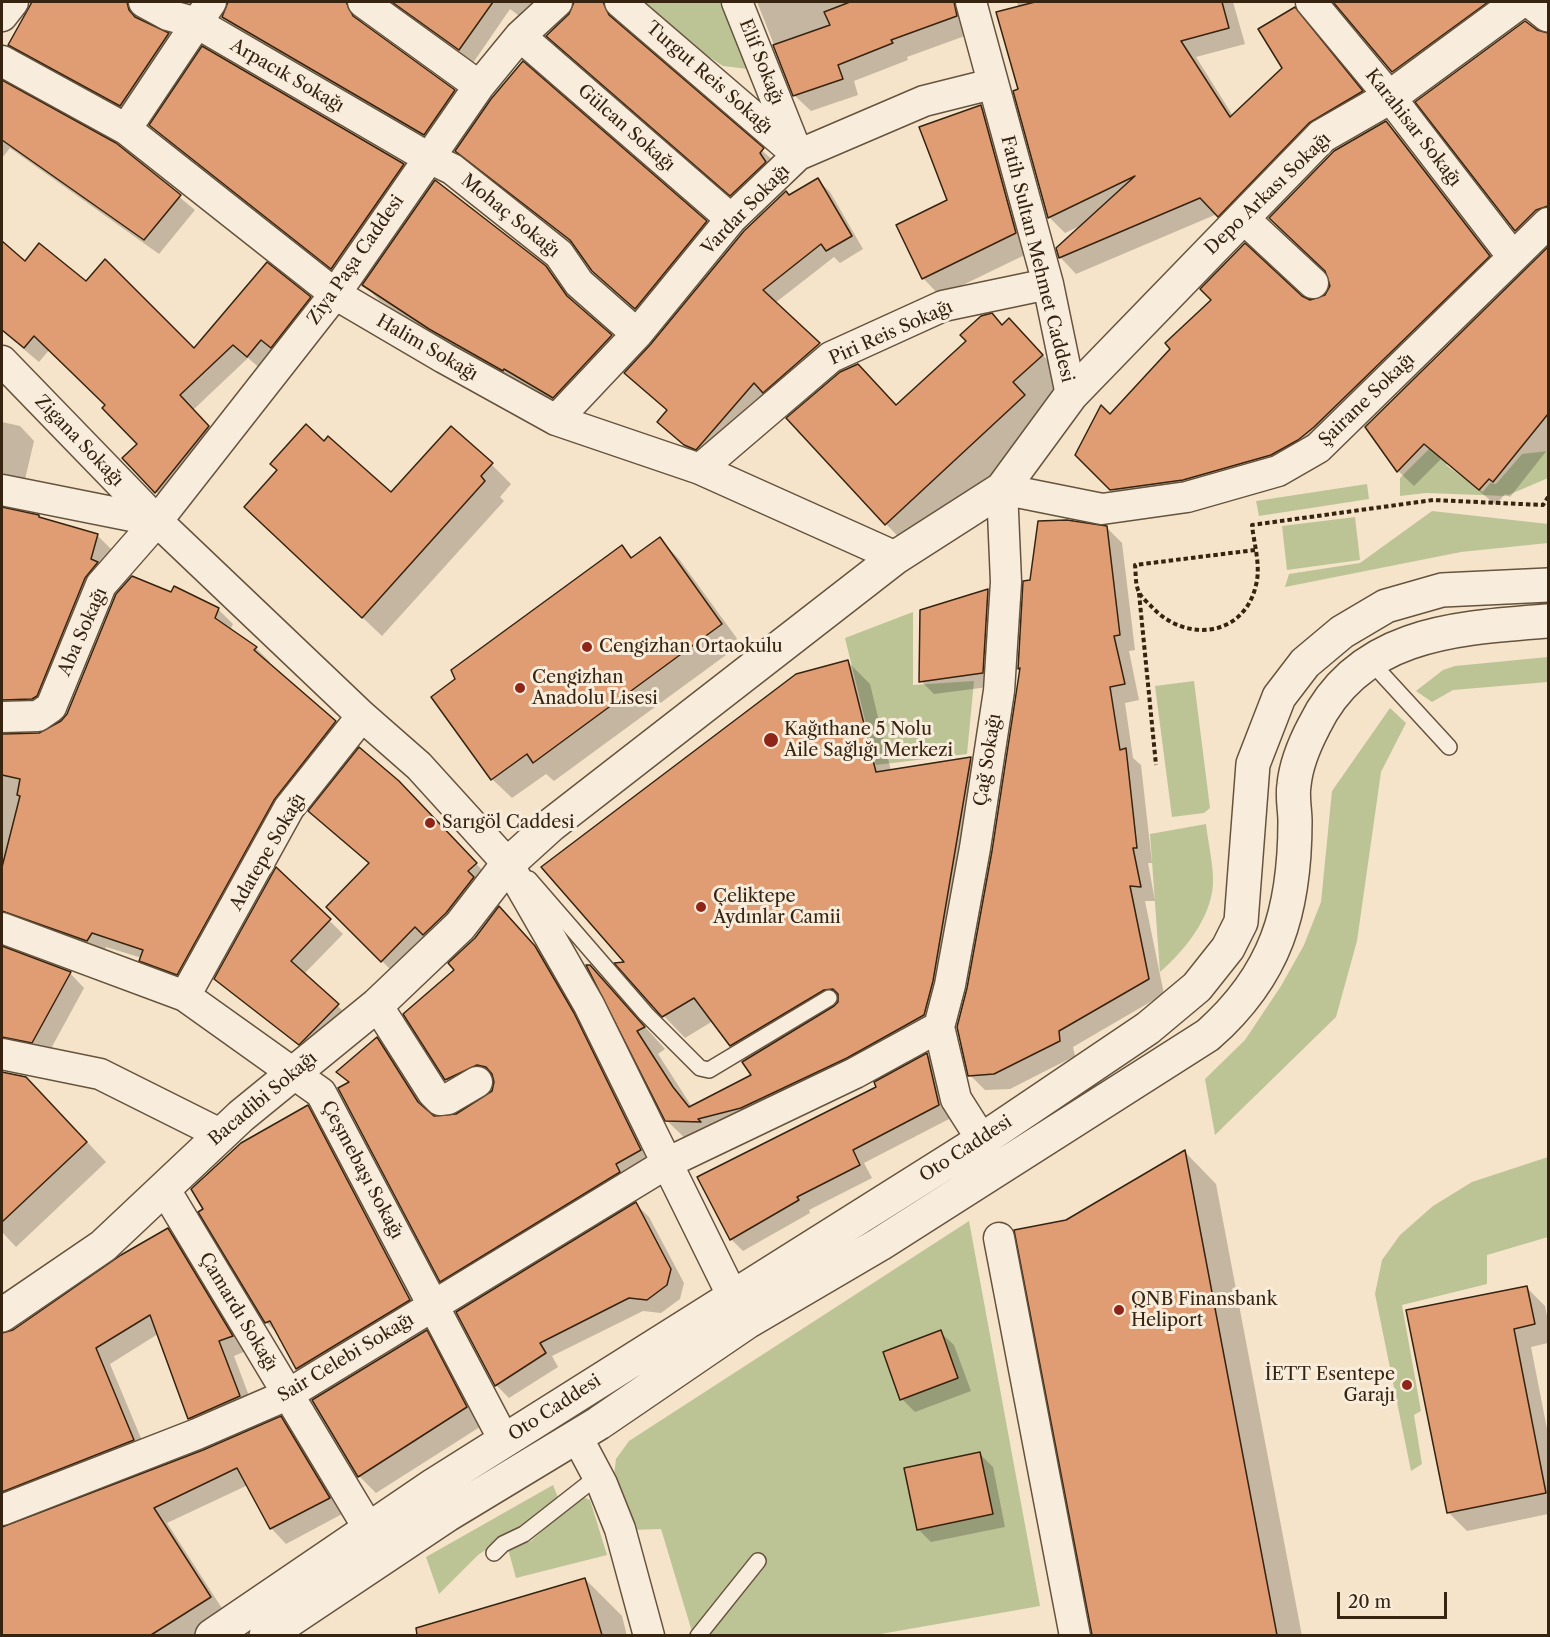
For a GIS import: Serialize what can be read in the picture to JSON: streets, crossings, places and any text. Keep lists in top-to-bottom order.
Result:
{
  "streets": {
    "street": [
      "Elif Sokağı",
      "Arpacık Sokağı",
      "Turgut Reis Sokağı",
      "Gülcan Sokağı",
      "Karahisar Sokağı",
      "Depo Arkası Sokağı",
      "Vardar Sokağı",
      "Mohaç Sokağı",
      "Fatih Sultan Mehmet Caddesi",
      "Ziya Paşa Caddesi",
      "Piri Reis Sokağı",
      "Halim Sokağı",
      "Şairane Sokağı",
      "Zigana Sokağı",
      "Aba Sokağı",
      "Çağ Sokağı",
      "Adatepe Sokağı",
      "Bacadibi Sokağı",
      "Oto Caddesi",
      "Çeşmebaşı Sokağı",
      "Çamardı Sokağı",
      "Sair Celebi Sokağı"
    ]
  },
  "crossings": [
    ["Elif Sokağı", "Turgut Reis Sokağı"],
    ["Elif Sokağı", "Vardar Sokağı"],
    ["Arpacık Sokağı", "Mohaç Sokağı"],
    ["Arpacık Sokağı", "Ziya Paşa Caddesi"],
    ["Turgut Reis Sokağı", "Vardar Sokağı"],
    ["Gülcan Sokağı", "Vardar Sokağı"],
    ["Gülcan Sokağı", "Ziya Paşa Caddesi"],
    ["Karahisar Sokağı", "Depo Arkası Sokağı"],
    ["Karahisar Sokağı", "Şairane Sokağı"],
    ["Depo Arkası Sokağı", "Fatih Sultan Mehmet Caddesi"],
    ["Vardar Sokağı", "Mohaç Sokağı"],
    ["Vardar Sokağı", "Fatih Sultan Mehmet Caddesi"],
    ["Vardar Sokağı", "Halim Sokağı"],
    ["Mohaç Sokağı", "Ziya Paşa Caddesi"],
    ["Fatih Sultan Mehmet Caddesi", "Piri Reis Sokağı"],
    ["Fatih Sultan Mehmet Caddesi", "Halim Sokağı"],
    ["Fatih Sultan Mehmet Caddesi", "Şairane Sokağı"],
    ["Fatih Sultan Mehmet Caddesi", "Çağ Sokağı"],
    ["Fatih Sultan Mehmet Caddesi", "Bacadibi Sokağı"],
    ["Ziya Paşa Caddesi", "Halim Sokağı"],
    ["Ziya Paşa Caddesi", "Zigana Sokağı"],
    ["Ziya Paşa Caddesi", "Aba Sokağı"],
    ["Piri Reis Sokağı", "Halim Sokağı"],
    ["Şairane Sokağı", "Çağ Sokağı"],
    ["Zigana Sokağı", "Aba Sokağı"],
    ["Çağ Sokağı", "Oto Caddesi"],
    ["Adatepe Sokağı", "Çeşmebaşı Sokağı"],
    ["Bacadibi Sokağı", "Çeşmebaşı Sokağı"],
    ["Bacadibi Sokağı", "Çamardı Sokağı"],
    ["Oto Caddesi", "Çeşmebaşı Sokağı"],
    ["Oto Caddesi", "Çamardı Sokağı"],
    ["Çeşmebaşı Sokağı", "Sair Celebi Sokağı"],
    ["Çamardı Sokağı", "Sair Celebi Sokağı"]
  ],
  "places": [
    "Cengizhan Ortaokulu",
    "Cengizhan Anadolu Lisesi",
    "Kağıthane 5 Nolu Aile Sağlığı Merkezi",
    "Sarıgöl Caddesi",
    "Çeliktepe Aydınlar Camii",
    "QNB Finansbank Heliport",
    "İETT Esentepe Garajı"
  ],
  "scale_bar": "20 m"
}
